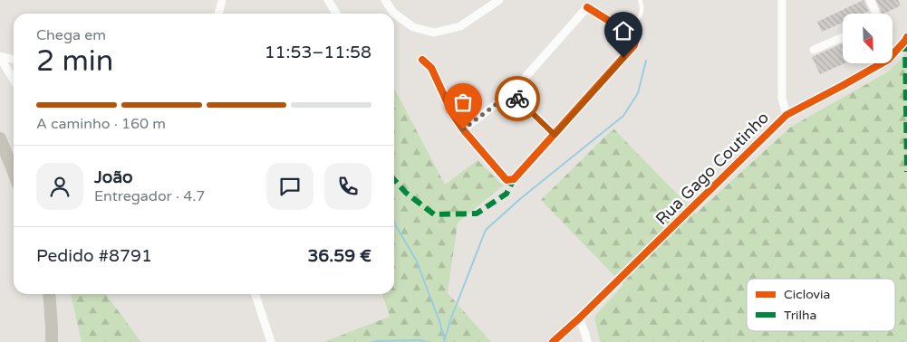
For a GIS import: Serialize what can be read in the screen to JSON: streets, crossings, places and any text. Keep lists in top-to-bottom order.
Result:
{
  "streets": {
    "street": ["Rua Gago Coutinho"]
  },
  "legend": ["Ciclovia", "Trilha"],
  "north": "bottom right",
  "page": {
    "heading": ["2 min", "Chega em", "11:53–11:58"],
    "panel": [
      "João",
      "Entregador · 4.7",
      "Pedido #8791",
      "36.59 €"
    ],
    "bar": "A caminho · 160 m"
  }
}
